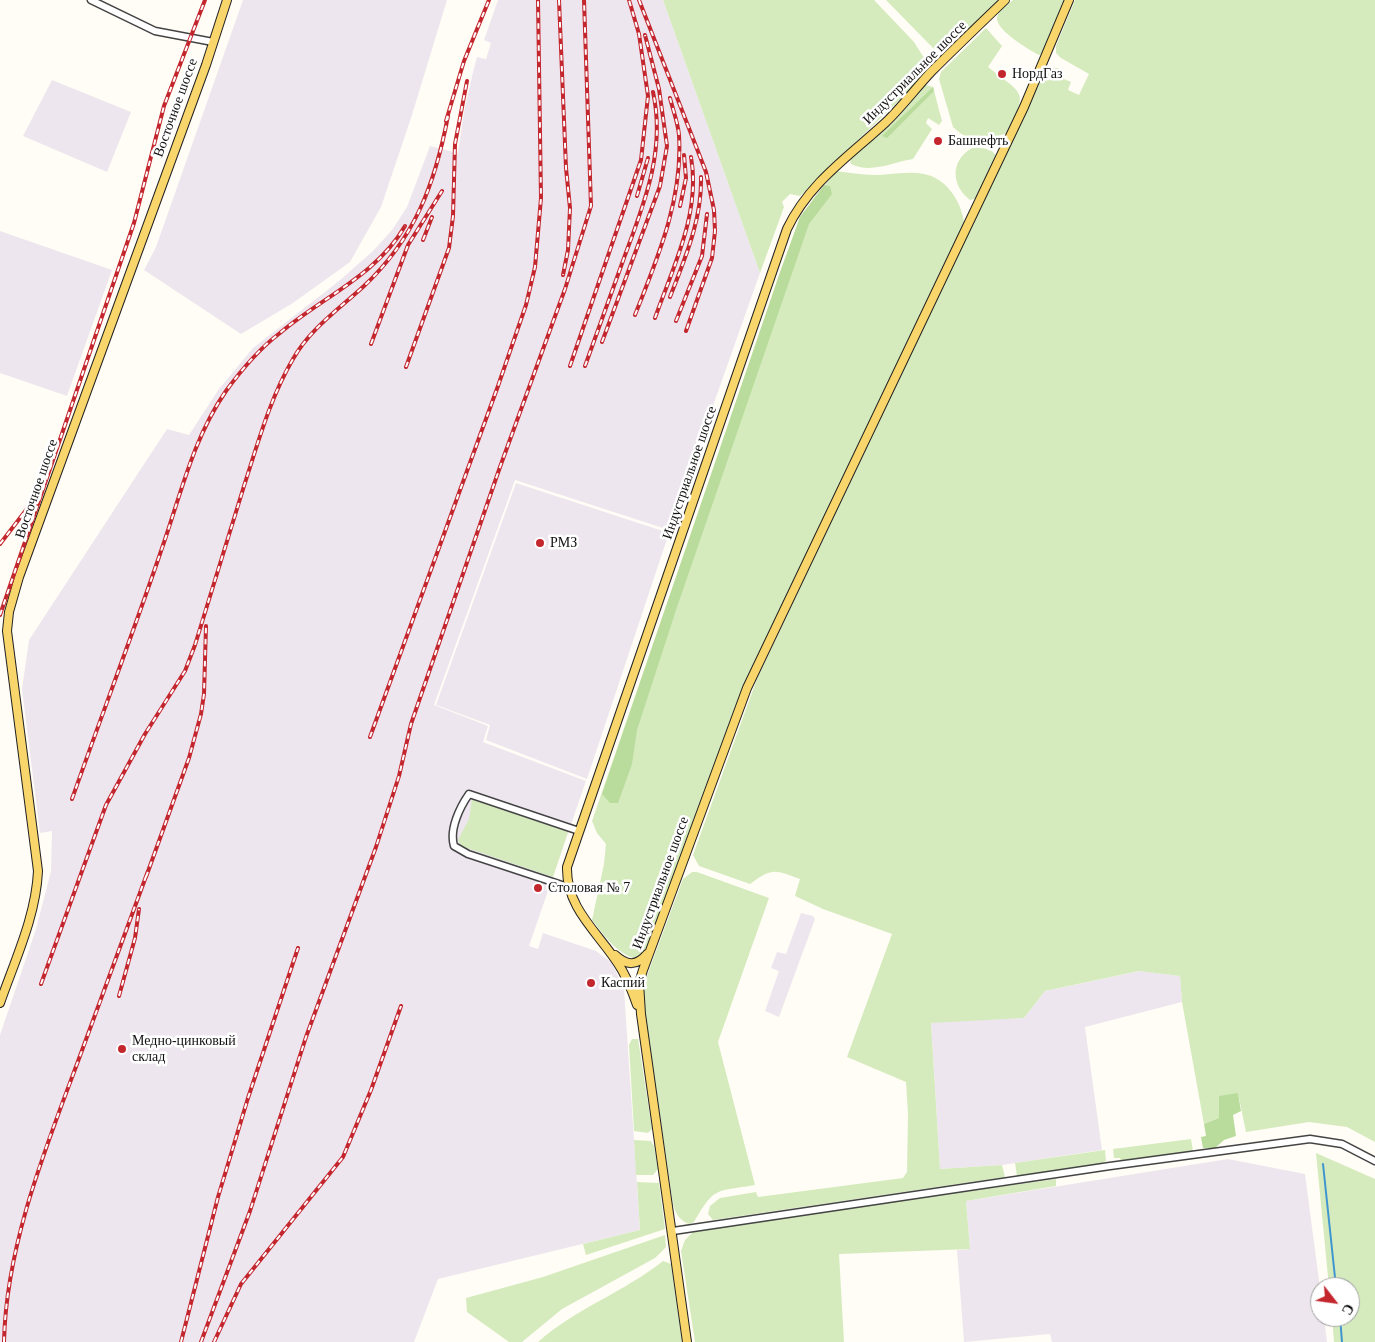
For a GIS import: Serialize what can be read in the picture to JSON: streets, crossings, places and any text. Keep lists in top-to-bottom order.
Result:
{
  "streets": {
    "main road": ["Индустриальное шоссе", "Восточное шоссе"]
  },
  "places": [
    "НордГаз",
    "Башнефть",
    "РМЗ",
    "Столовая № 7",
    "Каспий",
    "Медно-цинковый склад"
  ],
  "north": "bottom right"
}
